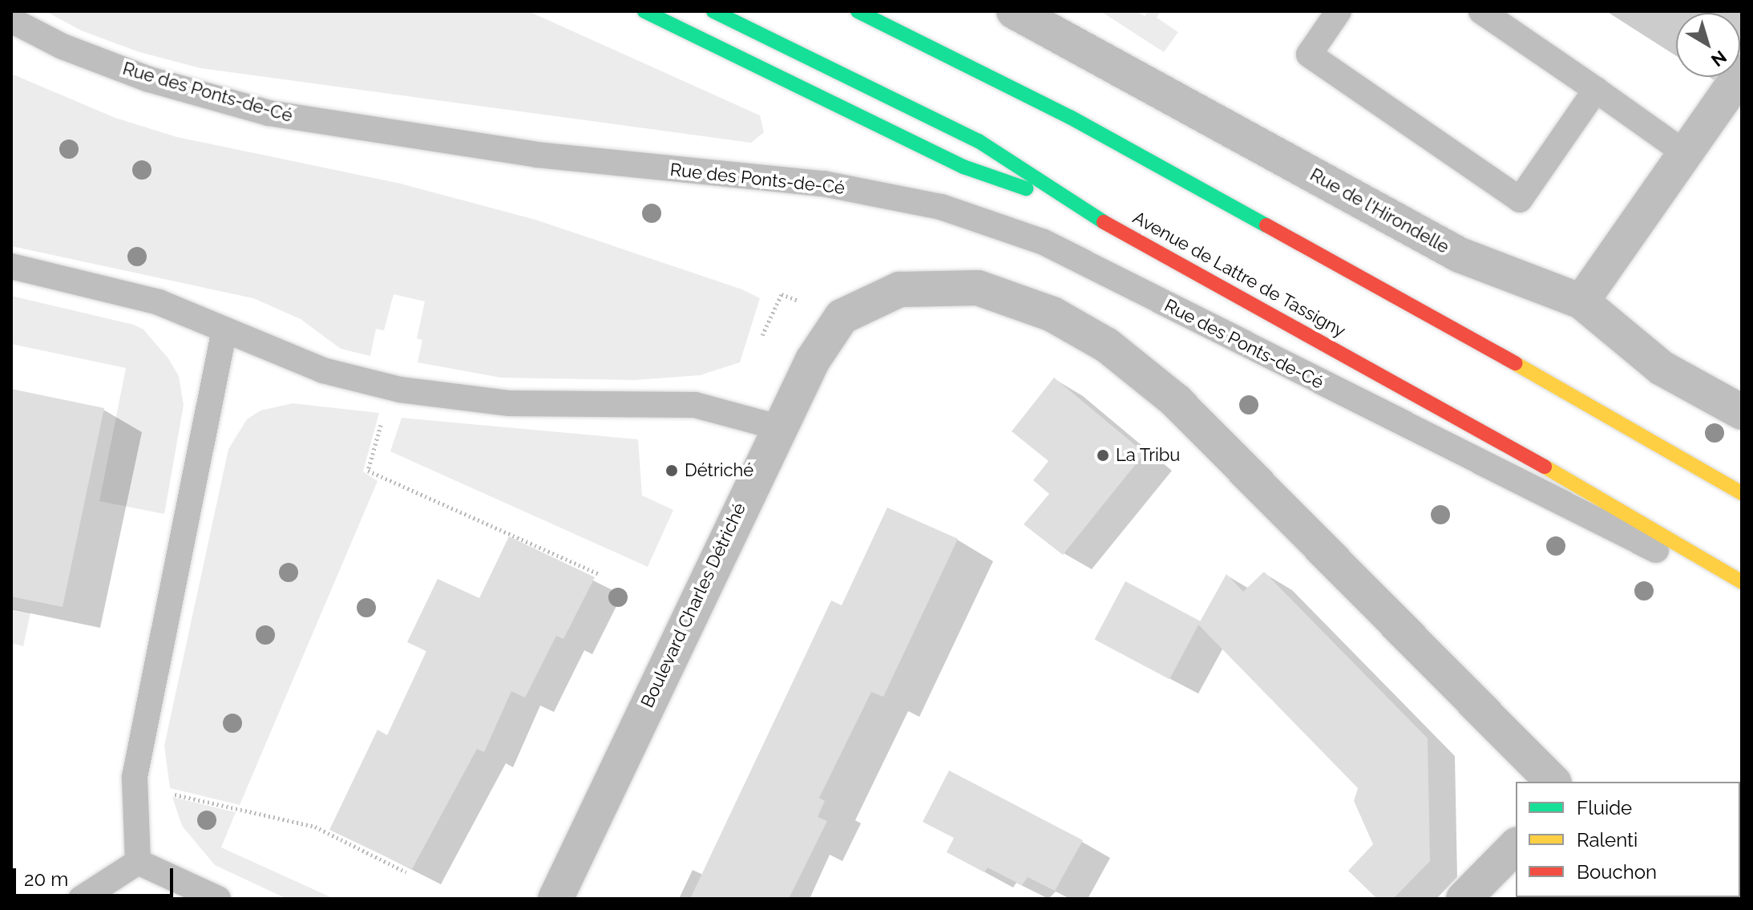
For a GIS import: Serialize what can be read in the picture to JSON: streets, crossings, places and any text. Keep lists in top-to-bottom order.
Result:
{
  "streets": {
    "main road": ["Avenue de Lattre de Tassigny"],
    "street": ["Rue de l'Hirondelle", "Boulevard Charles Détriché"],
    "lane": ["Rue des Ponts-de-Cé"]
  },
  "places": ["La Tribu", "Détriché"],
  "legend": ["Fluide", "Ralenti", "Bouchon"],
  "scale_bar": "20 m",
  "north": "bottom right"
}
